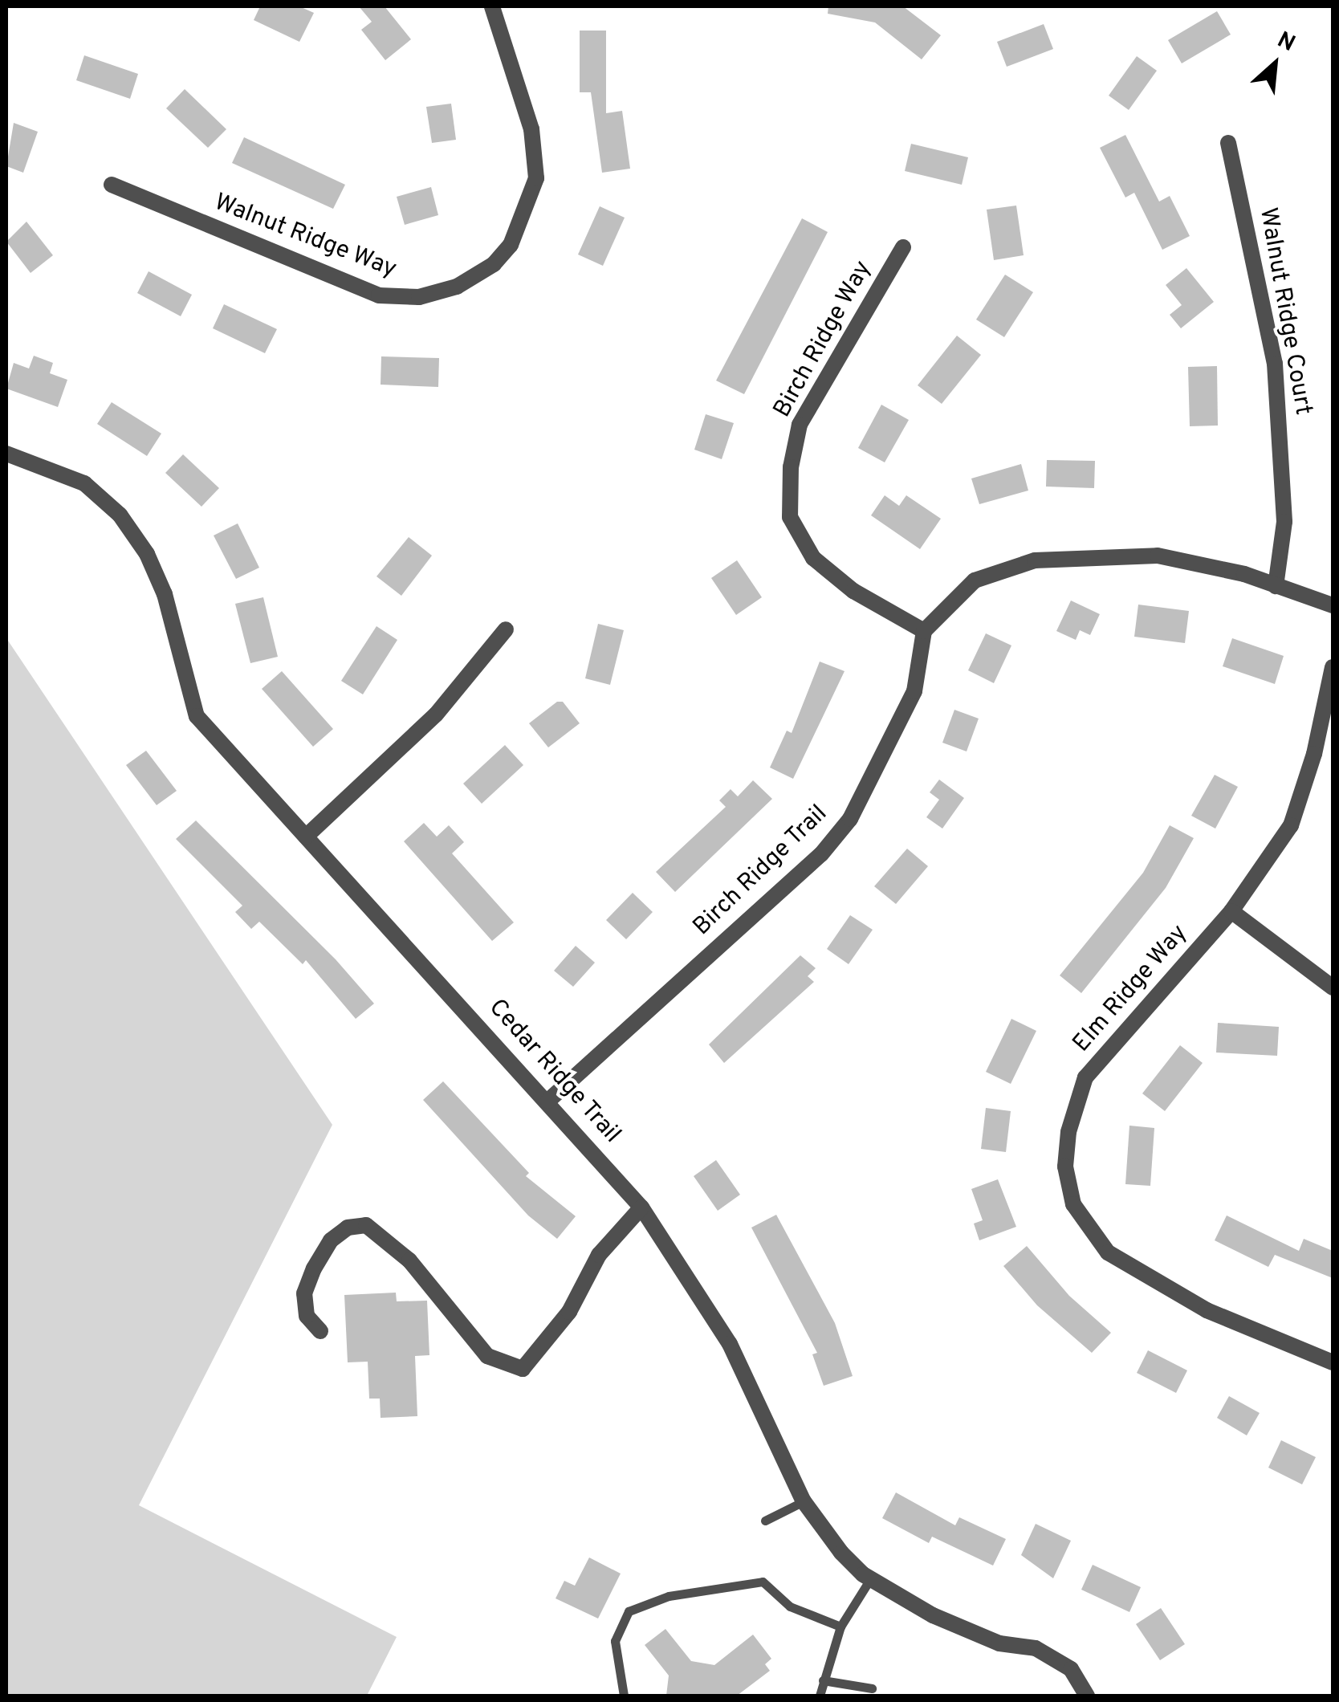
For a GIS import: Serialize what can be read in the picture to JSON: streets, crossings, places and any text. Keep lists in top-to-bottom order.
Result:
{
  "streets": {
    "street": [
      "Walnut Ridge Way",
      "Walnut Ridge Court",
      "Birch Ridge Way",
      "Birch Ridge Trail",
      "Elm Ridge Way",
      "Cedar Ridge Trail"
    ]
  },
  "crossings": [
    ["Birch Ridge Way", "Birch Ridge Trail"],
    ["Birch Ridge Trail", "Cedar Ridge Trail"]
  ],
  "north": "top right"
}
